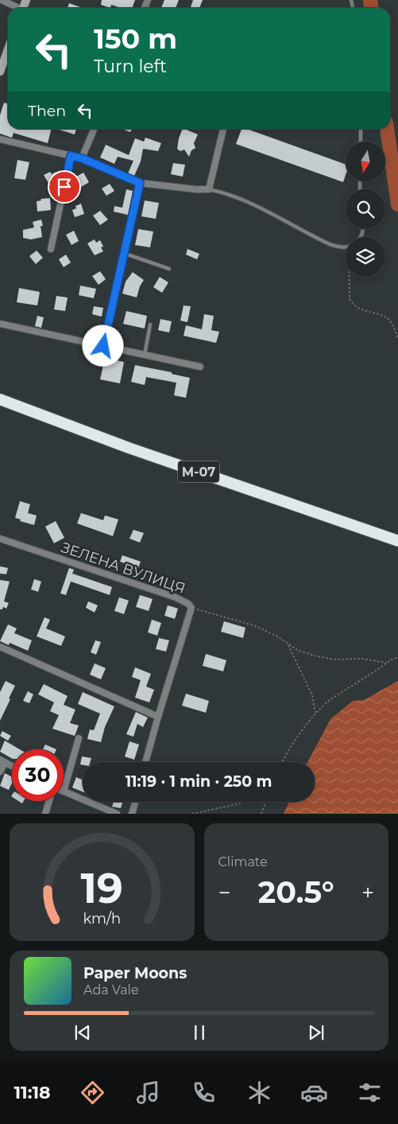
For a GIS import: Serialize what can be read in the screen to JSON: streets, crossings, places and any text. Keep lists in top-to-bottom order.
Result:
{
  "streets": {
    "highway": ["М-07"],
    "street": ["ЗЕЛЕНА ВУЛИЦЯ"]
  },
  "north": "bottom",
  "page": {
    "turn": ["150 m", "Turn left"],
    "then": "Then",
    "limit": "30",
    "trip": "11:19 · 1 min · 250 m",
    "tile": "Climate",
    "heat": ["−", "20.5°", "+"],
    "song": ["Paper Moons", "Ada Vale"],
    "tabs": "11:18",
    "gauge": ["19", "km/h"]
  }
}
